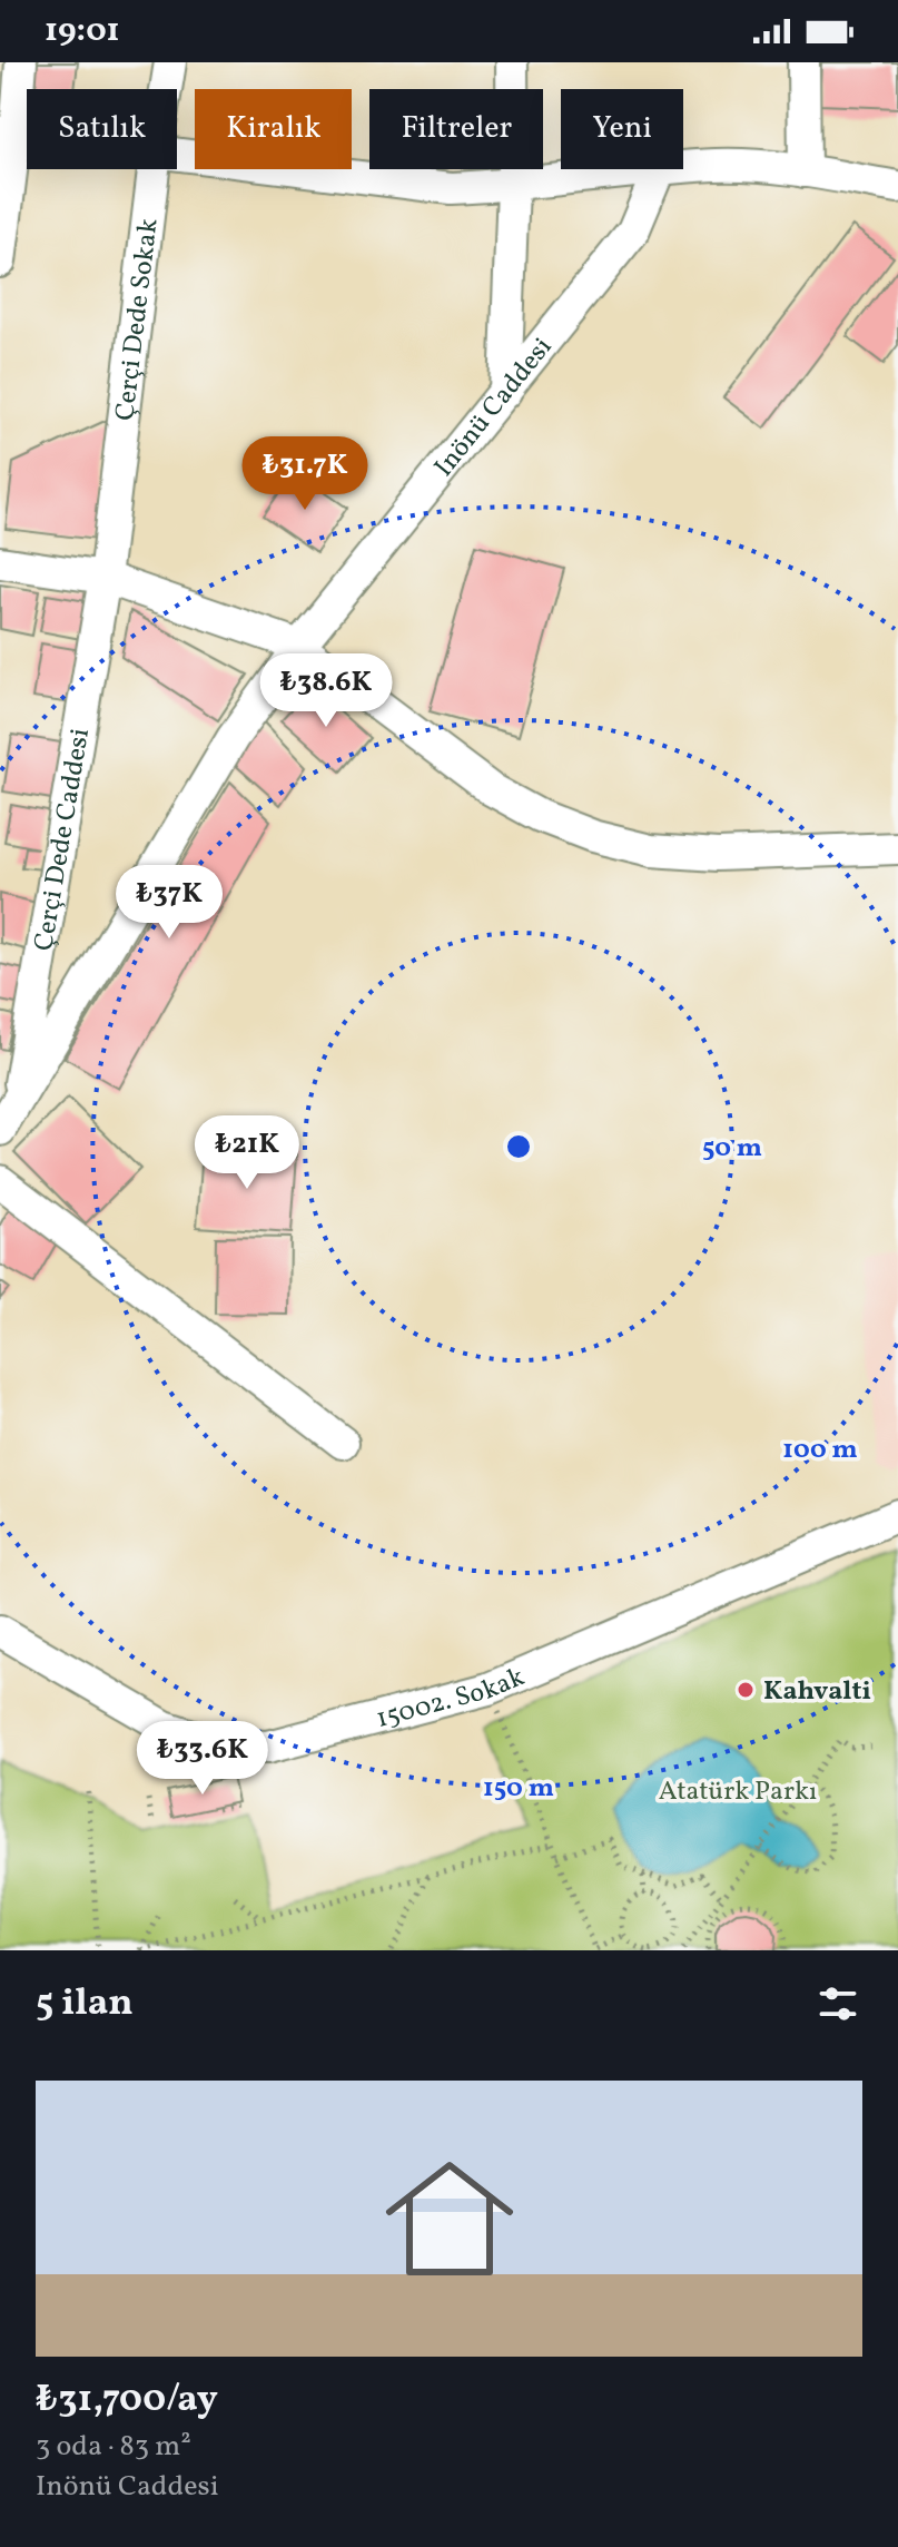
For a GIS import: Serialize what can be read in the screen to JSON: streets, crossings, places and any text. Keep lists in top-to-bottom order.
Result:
{
  "streets": {
    "street": [
      "Çerçi Dede Sokak",
      "Inönü Caddesi",
      "Çerçi Dede Caddesi",
      "15002. Sokak"
    ]
  },
  "crossings": [
    ["Çerçi Dede Sokak", "Çerçi Dede Caddesi"],
    ["Inönü Caddesi", "Çerçi Dede Caddesi"]
  ],
  "parks": ["Atatürk Parkı"],
  "places": ["Kahvalti"],
  "page": {
    "status": "19:01",
    "chip": [
      "Satılık",
      "Kiralık",
      "Filtreler",
      "Yeni"
    ],
    "price": [
      "₺31.7K",
      "₺38.6K",
      "₺37K",
      "₺21K",
      "₺33.6K"
    ],
    "heading": "5 ilan",
    "list": [
      {
        "name": "₺31,700/ay",
        "note": "3 oda · 83 m² · Inönü Caddesi"
      }
    ]
  },
  "rings": ["50 m", "100 m", "150 m"]
}
